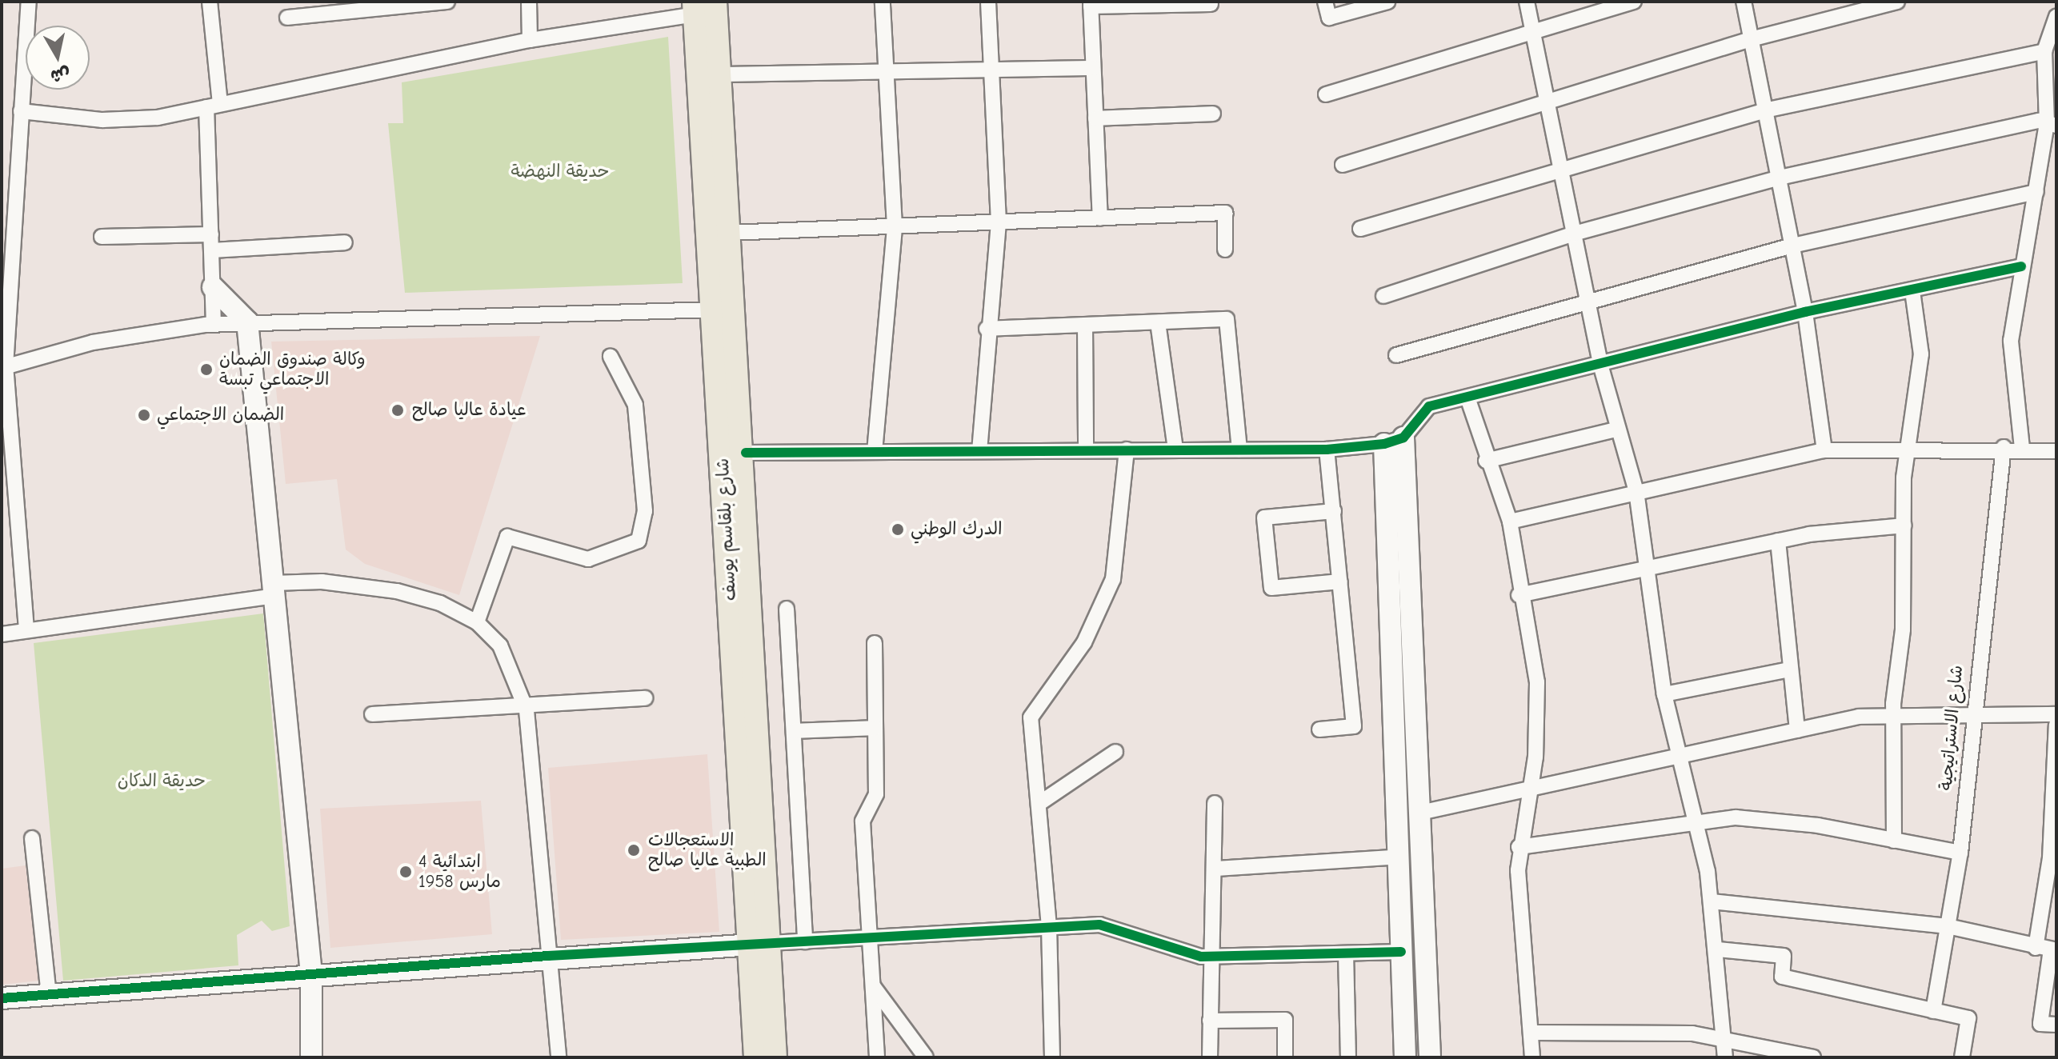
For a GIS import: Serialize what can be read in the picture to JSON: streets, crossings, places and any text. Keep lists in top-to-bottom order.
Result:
{
  "streets": {
    "main road": ["شارع بلقاسم يوسف"],
    "street": ["شارع الاستراتيجية"]
  },
  "parks": ["حديقة النهضة", "حديقة الدكان"],
  "places": [
    "وكالة صندوق الضمان الاجتماعي تبسة",
    "عيادة عاليا صالح",
    "الضمان الاجتماعي",
    "الدرك الوطني",
    "الاستعجالات الطبية عاليا صالح",
    "ابتدائية 4 مارس 1958"
  ],
  "north": "bottom"
}
